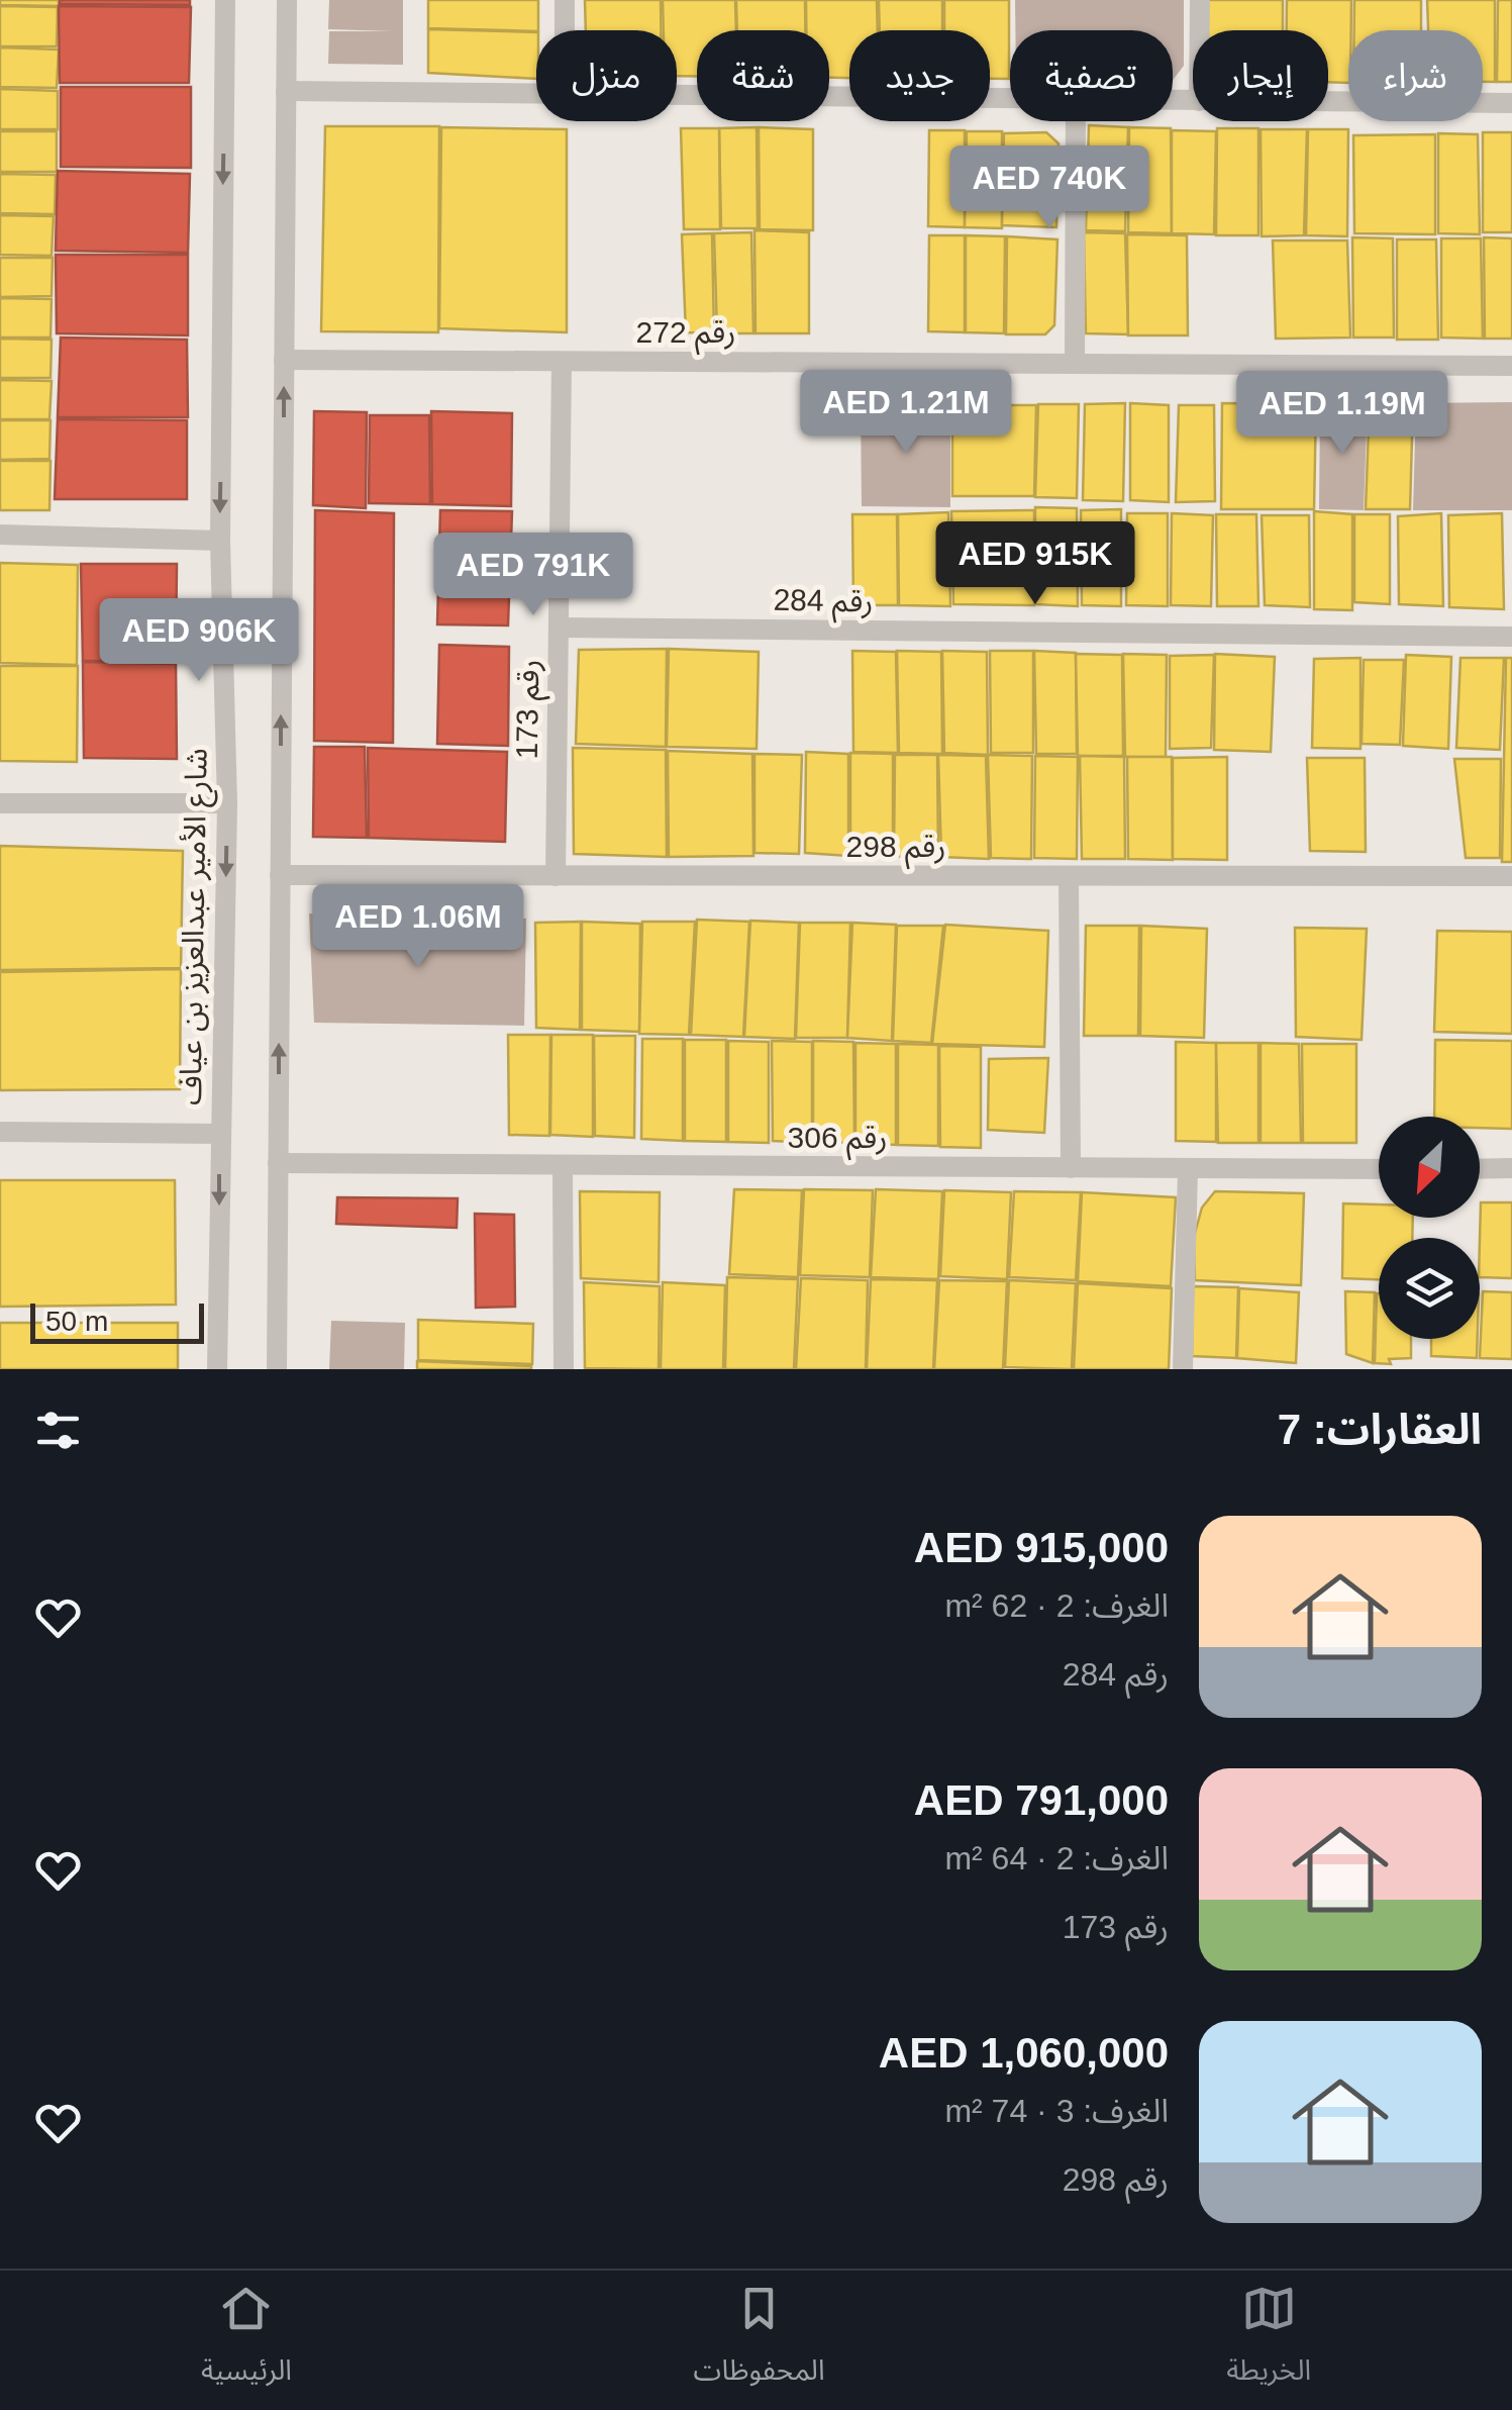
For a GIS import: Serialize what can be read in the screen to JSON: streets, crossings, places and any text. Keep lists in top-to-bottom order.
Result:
{
  "streets": {
    "street": [
      "رقم 272",
      "رقم 284",
      "رقم 173",
      "رقم 298",
      "شارع الأمير عبدالعزيز بن عياف",
      "رقم 306"
    ]
  },
  "crossings": [
    ["رقم 272", "رقم 173"],
    ["رقم 284", "رقم 173"],
    ["رقم 173", "رقم 298"]
  ],
  "scale_bar": "50 m",
  "north": "bottom left",
  "page": {
    "chip": [
      "شراء",
      "إيجار",
      "تصفية",
      "جديد",
      "شقة",
      "منزل"
    ],
    "price": [
      "AED 740K",
      "AED 1.21M",
      "AED 1.19M",
      "AED 915K",
      "AED 791K",
      "AED 906K",
      "AED 1.06M"
    ],
    "scale": "50 m",
    "heading": "العقارات: 7",
    "list": [
      {
        "name": "AED 915,000",
        "note": "الغرف: 2 · 62 m² · رقم 284"
      },
      {
        "name": "AED 791,000",
        "note": "الغرف: 2 · 64 m² · رقم 173"
      },
      {
        "name": "AED 1,060,000",
        "note": "الغرف: 3 · 74 m² · رقم 298"
      }
    ],
    "tabs": ["الخريطة", "المحفوظات", "الرئيسية"]
  }
}
